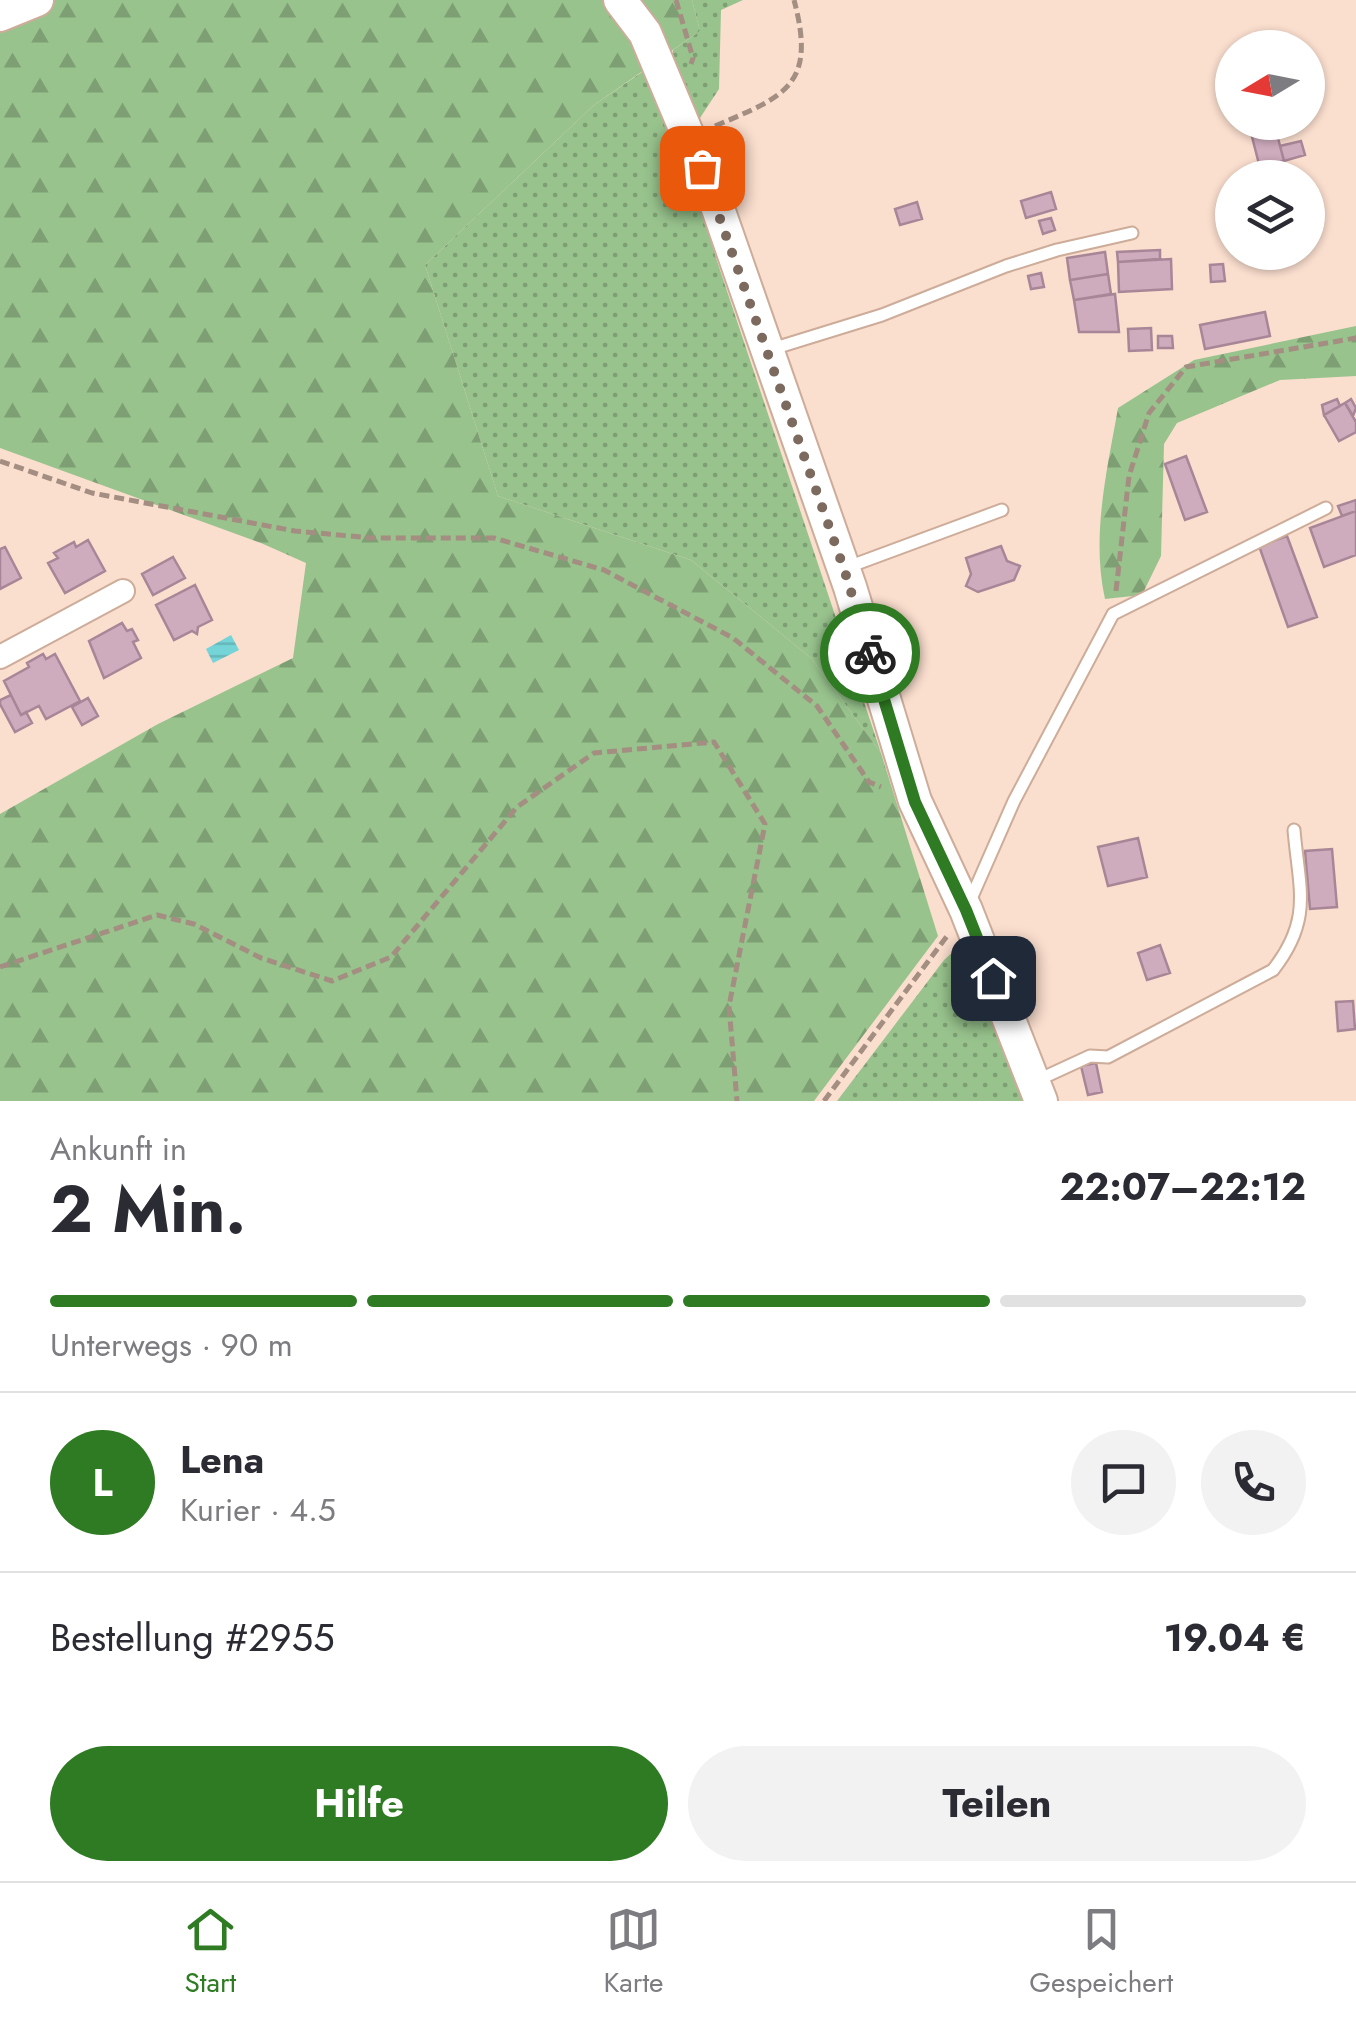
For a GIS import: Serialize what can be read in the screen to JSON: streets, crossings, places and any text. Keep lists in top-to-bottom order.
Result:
{
  "north": "left",
  "page": {
    "heading": ["2 Min.", "Ankunft in", "22:07–22:12"],
    "panel": [
      "Lena",
      "Kurier · 4.5",
      "Bestellung #2955",
      "19.04 €"
    ],
    "bar": "Unterwegs · 90 m",
    "round": "L",
    "buttons": ["Hilfe", "Teilen"],
    "tabs": ["Start", "Karte", "Gespeichert"]
  }
}
